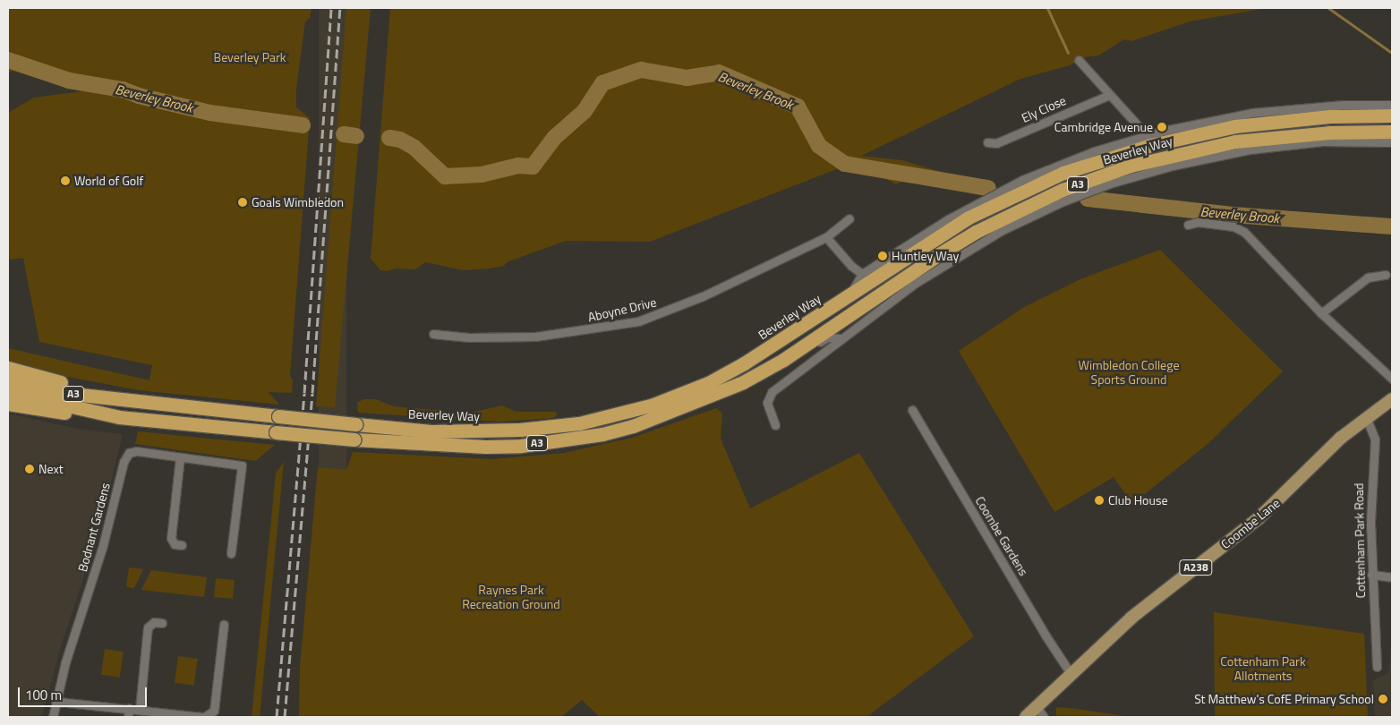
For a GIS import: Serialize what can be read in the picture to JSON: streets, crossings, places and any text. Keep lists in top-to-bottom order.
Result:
{
  "streets": {
    "highway": ["Beverley Way", "A3"],
    "main road": ["Coombe Lane", "A238"],
    "street": [
      "Ely Close",
      "Aboyne Drive",
      "Bodnant Gardens",
      "Coombe Gardens",
      "Cottenham Park Road"
    ]
  },
  "crossings": [
    ["Coombe Lane", "Coombe Gardens"],
    ["Coombe Lane", "Cottenham Park Road"]
  ],
  "water": ["Beverley Brook"],
  "parks": [
    "Beverley Park",
    "Wimbledon College Sports Ground",
    "Raynes Park Recreation Ground",
    "Cottenham Park Allotments"
  ],
  "places": [
    "Cambridge Avenue",
    "World of Golf",
    "Goals Wimbledon",
    "Huntley Way",
    "Next",
    "Club House",
    "St Matthew's CofE Primary School"
  ],
  "scale_bar": "100 m"
}
